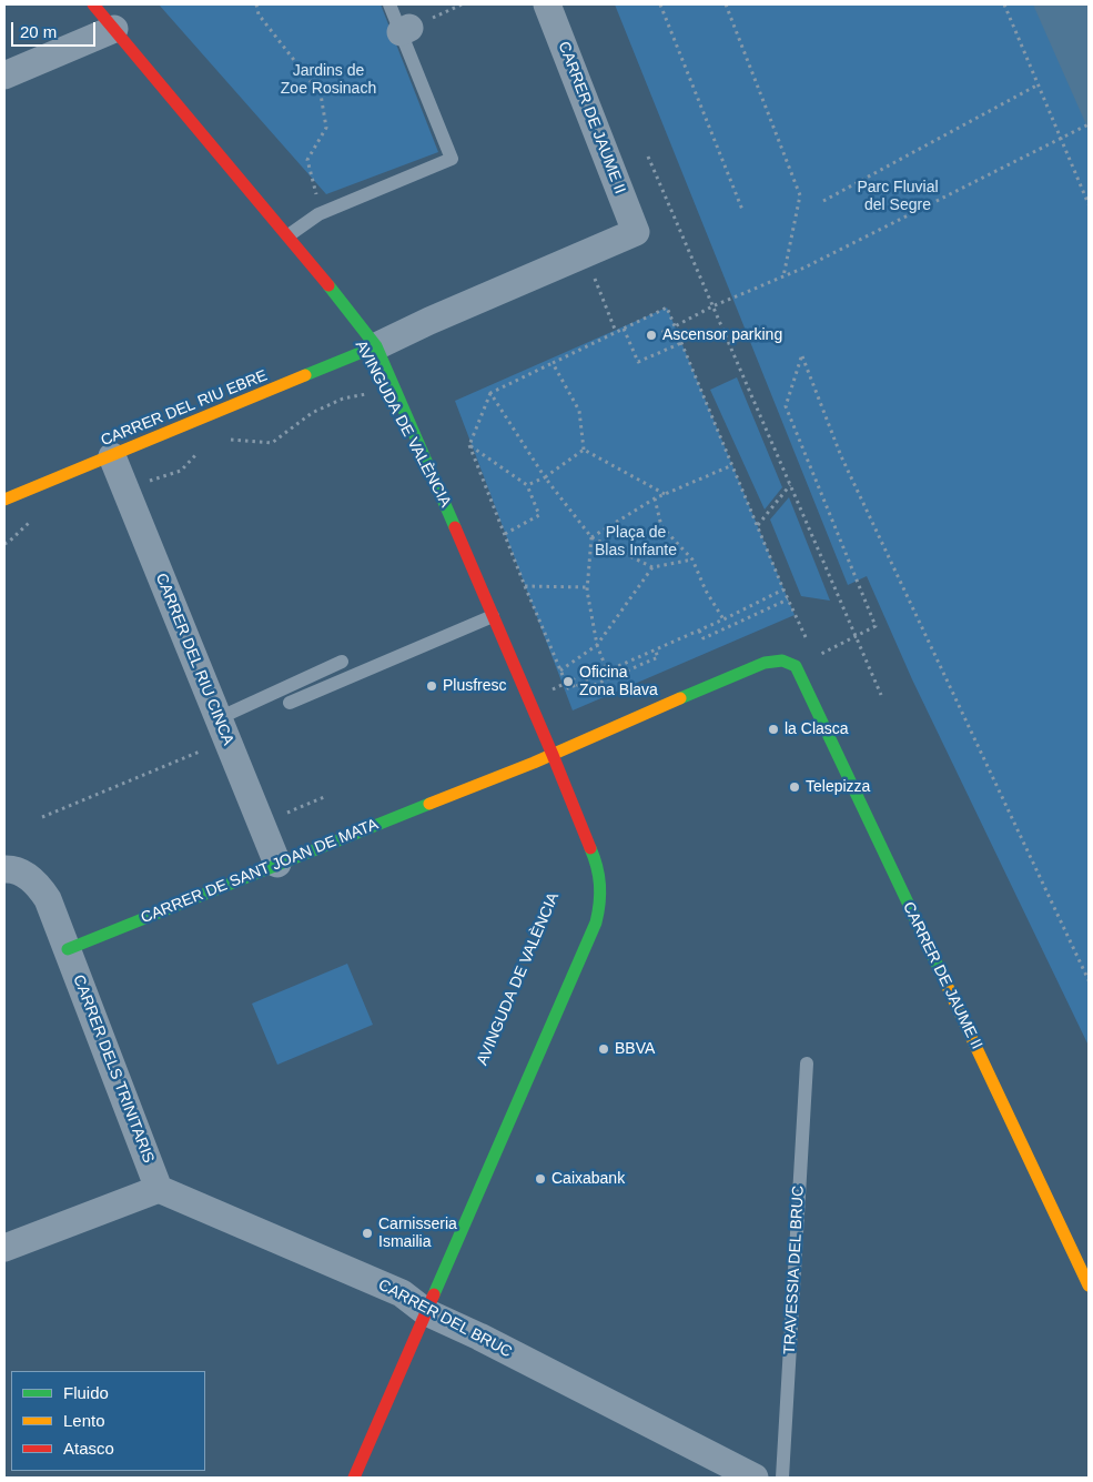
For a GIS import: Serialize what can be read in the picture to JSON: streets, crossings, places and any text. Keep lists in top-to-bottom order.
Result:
{
  "streets": {
    "street": [
      "CARRER DE JAUME II",
      "CARRER DEL RIU EBRE",
      "AVINGUDA DE VALÈNCIA",
      "CARRER DEL RIU CINCA",
      "CARRER DE SANT JOAN DE MATA",
      "CARRER DELS TRINITARIS",
      "CARRER DEL BRUC"
    ],
    "lane": ["TRAVESSIA DEL BRUC"]
  },
  "crossings": [
    ["CARRER DE JAUME II", "CARRER DEL RIU EBRE"],
    ["CARRER DE JAUME II", "AVINGUDA DE VALÈNCIA"],
    ["CARRER DEL RIU EBRE", "AVINGUDA DE VALÈNCIA"],
    ["CARRER DEL RIU EBRE", "CARRER DEL RIU CINCA"],
    ["AVINGUDA DE VALÈNCIA", "CARRER DE SANT JOAN DE MATA"],
    ["AVINGUDA DE VALÈNCIA", "CARRER DEL BRUC"],
    ["CARRER DEL RIU CINCA", "CARRER DE SANT JOAN DE MATA"],
    ["CARRER DE SANT JOAN DE MATA", "CARRER DELS TRINITARIS"],
    ["CARRER DELS TRINITARIS", "CARRER DEL BRUC"]
  ],
  "parks": ["Jardins de Zoe Rosinach", "Parc Fluvial del Segre", "Plaça de Blas Infante"],
  "places": [
    "Ascensor parking",
    "Oficina Zona Blava",
    "Plusfresc",
    "la Clasca",
    "Telepizza",
    "BBVA",
    "Caixabank",
    "Carnisseria Ismailia"
  ],
  "legend": ["Fluido", "Lento", "Atasco"],
  "scale_bar": "20 m"
}
